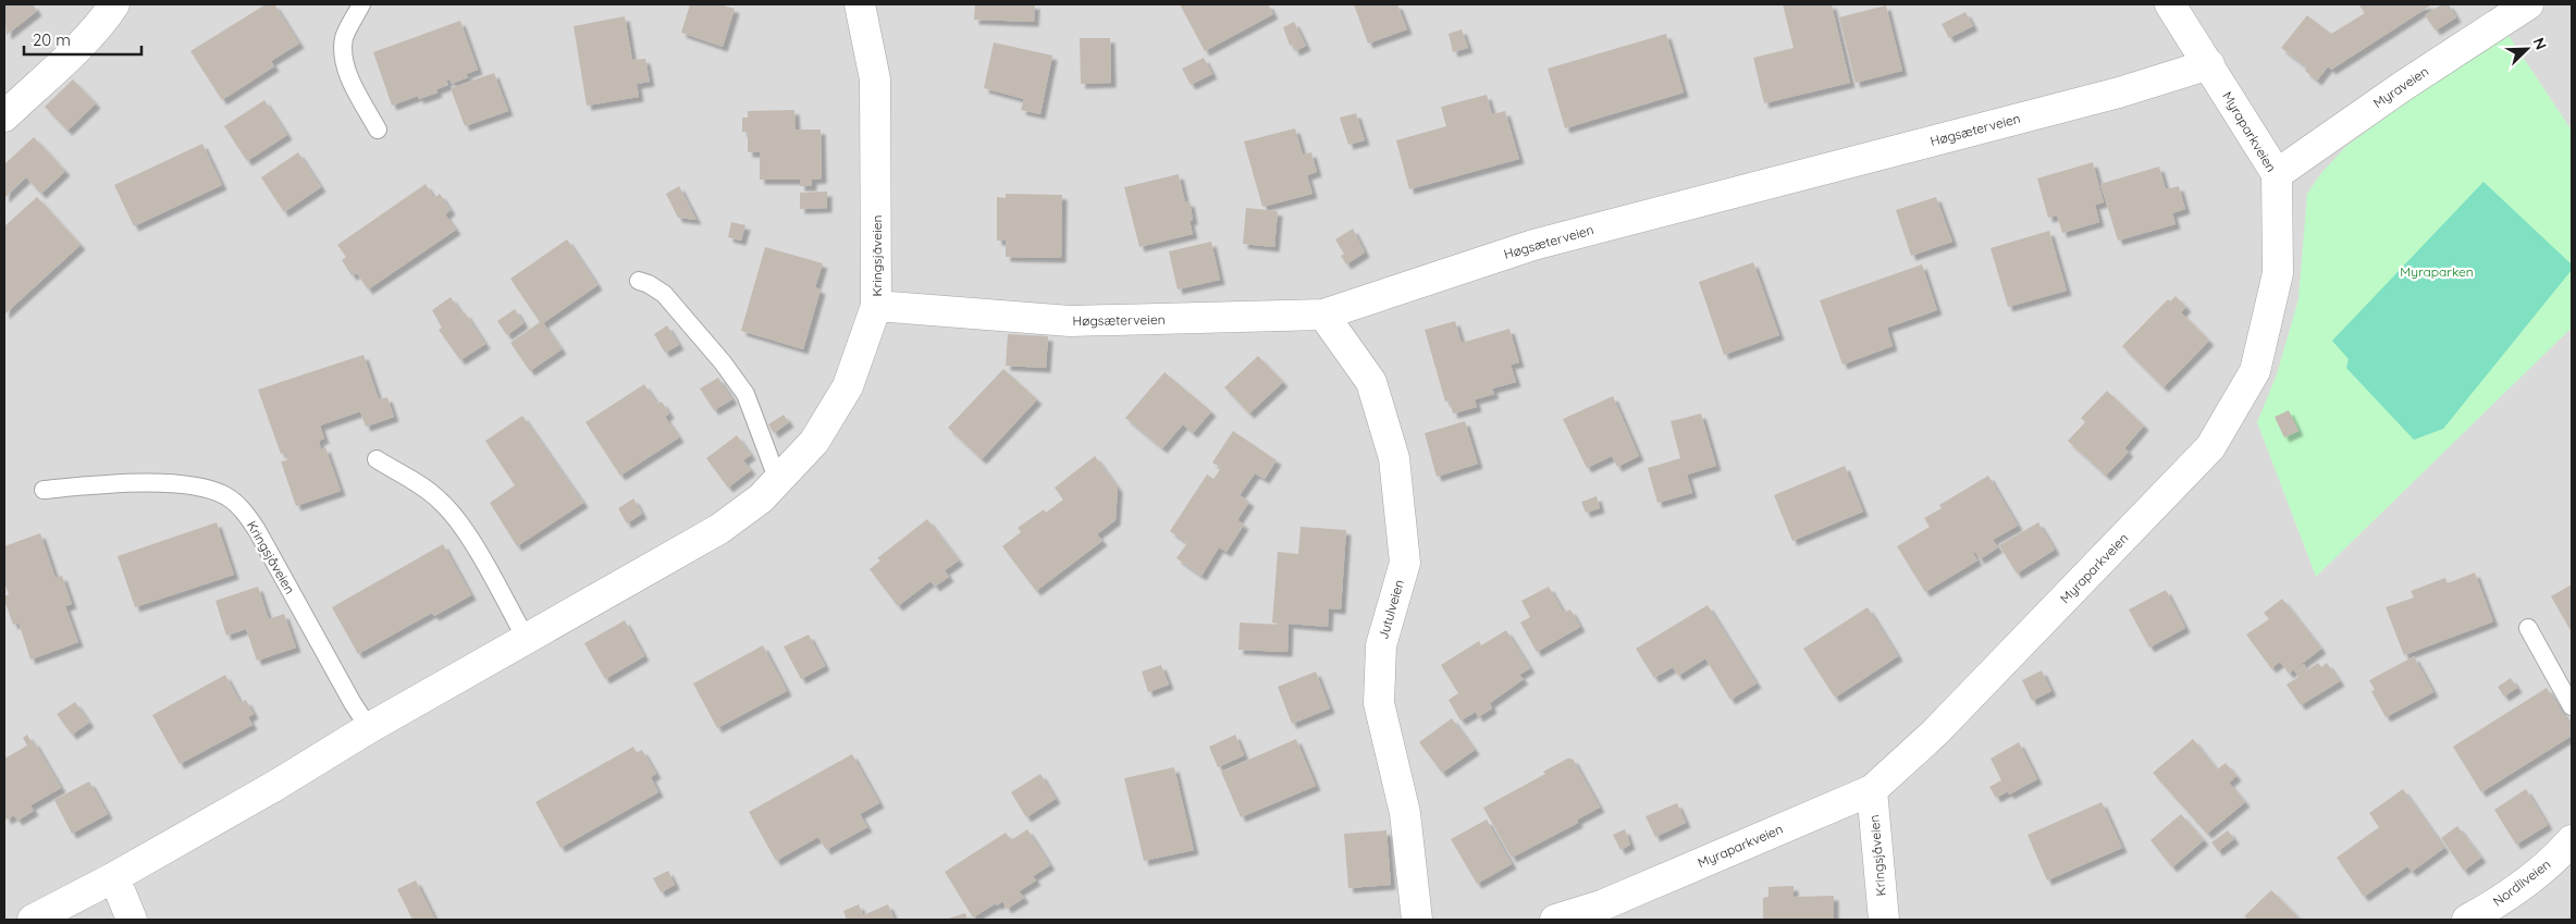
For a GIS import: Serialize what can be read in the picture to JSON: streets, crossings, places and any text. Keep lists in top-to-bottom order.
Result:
{
  "streets": {
    "street": [
      "Myraveien",
      "Høgsæterveien",
      "Myraparkveien",
      "Kringsjåveien",
      "Jutulveien",
      "Nordliveien"
    ]
  },
  "crossings": [
    ["Myraveien", "Myraparkveien"],
    ["Høgsæterveien", "Myraparkveien"],
    ["Høgsæterveien", "Kringsjåveien"],
    ["Høgsæterveien", "Jutulveien"],
    ["Myraparkveien", "Kringsjåveien"]
  ],
  "parks": ["Myraparken"],
  "scale_bar": "20 m",
  "north": "top right"
}
